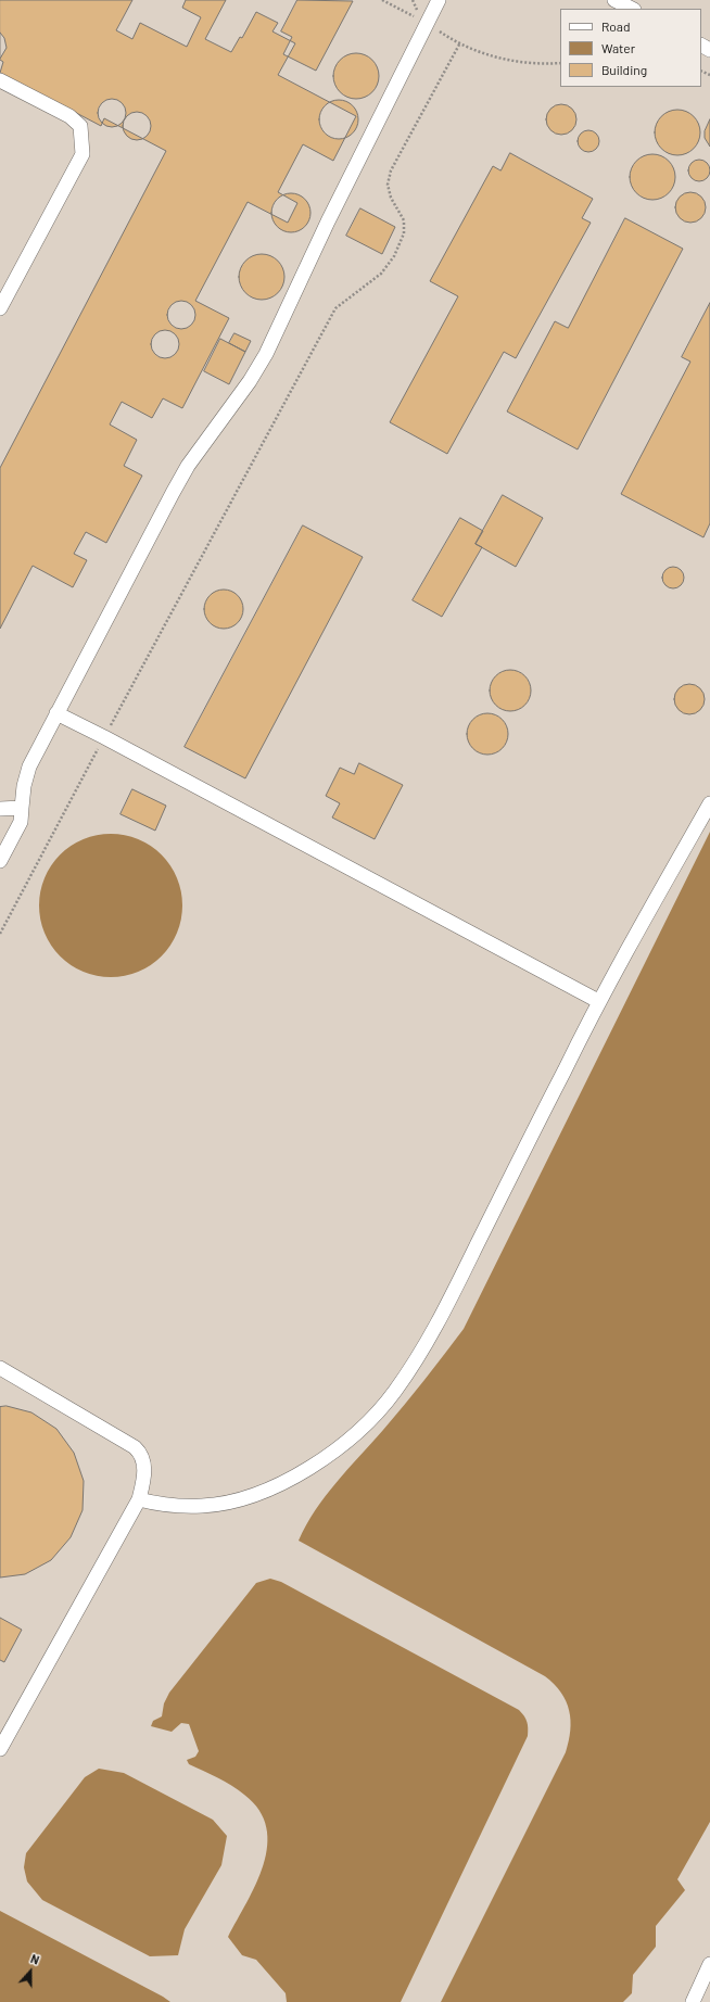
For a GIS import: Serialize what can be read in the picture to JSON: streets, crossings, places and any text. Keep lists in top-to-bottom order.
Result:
{
  "legend": ["Road", "Water", "Building"],
  "north": "top"
}
